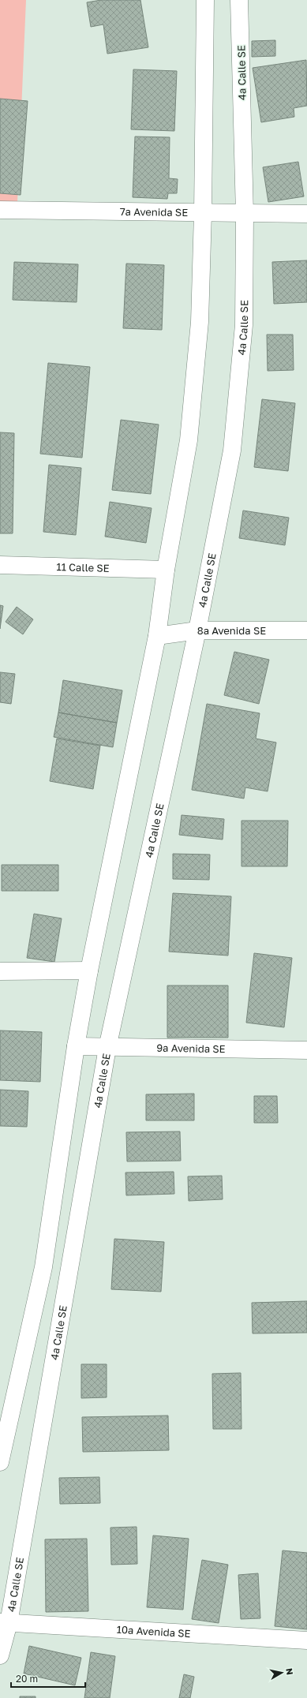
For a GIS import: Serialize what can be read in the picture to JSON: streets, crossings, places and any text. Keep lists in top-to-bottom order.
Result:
{
  "streets": {
    "street": [
      "4a Calle SE",
      "7a Avenida SE",
      "11 Calle SE",
      "8a Avenida SE",
      "9a Avenida SE",
      "10a Avenida SE"
    ]
  },
  "crossings": [
    ["4a Calle SE", "7a Avenida SE"],
    ["4a Calle SE", "8a Avenida SE"],
    ["4a Calle SE", "9a Avenida SE"],
    ["4a Calle SE", "10a Avenida SE"]
  ],
  "scale_bar": "20 m",
  "north": "right"
}
